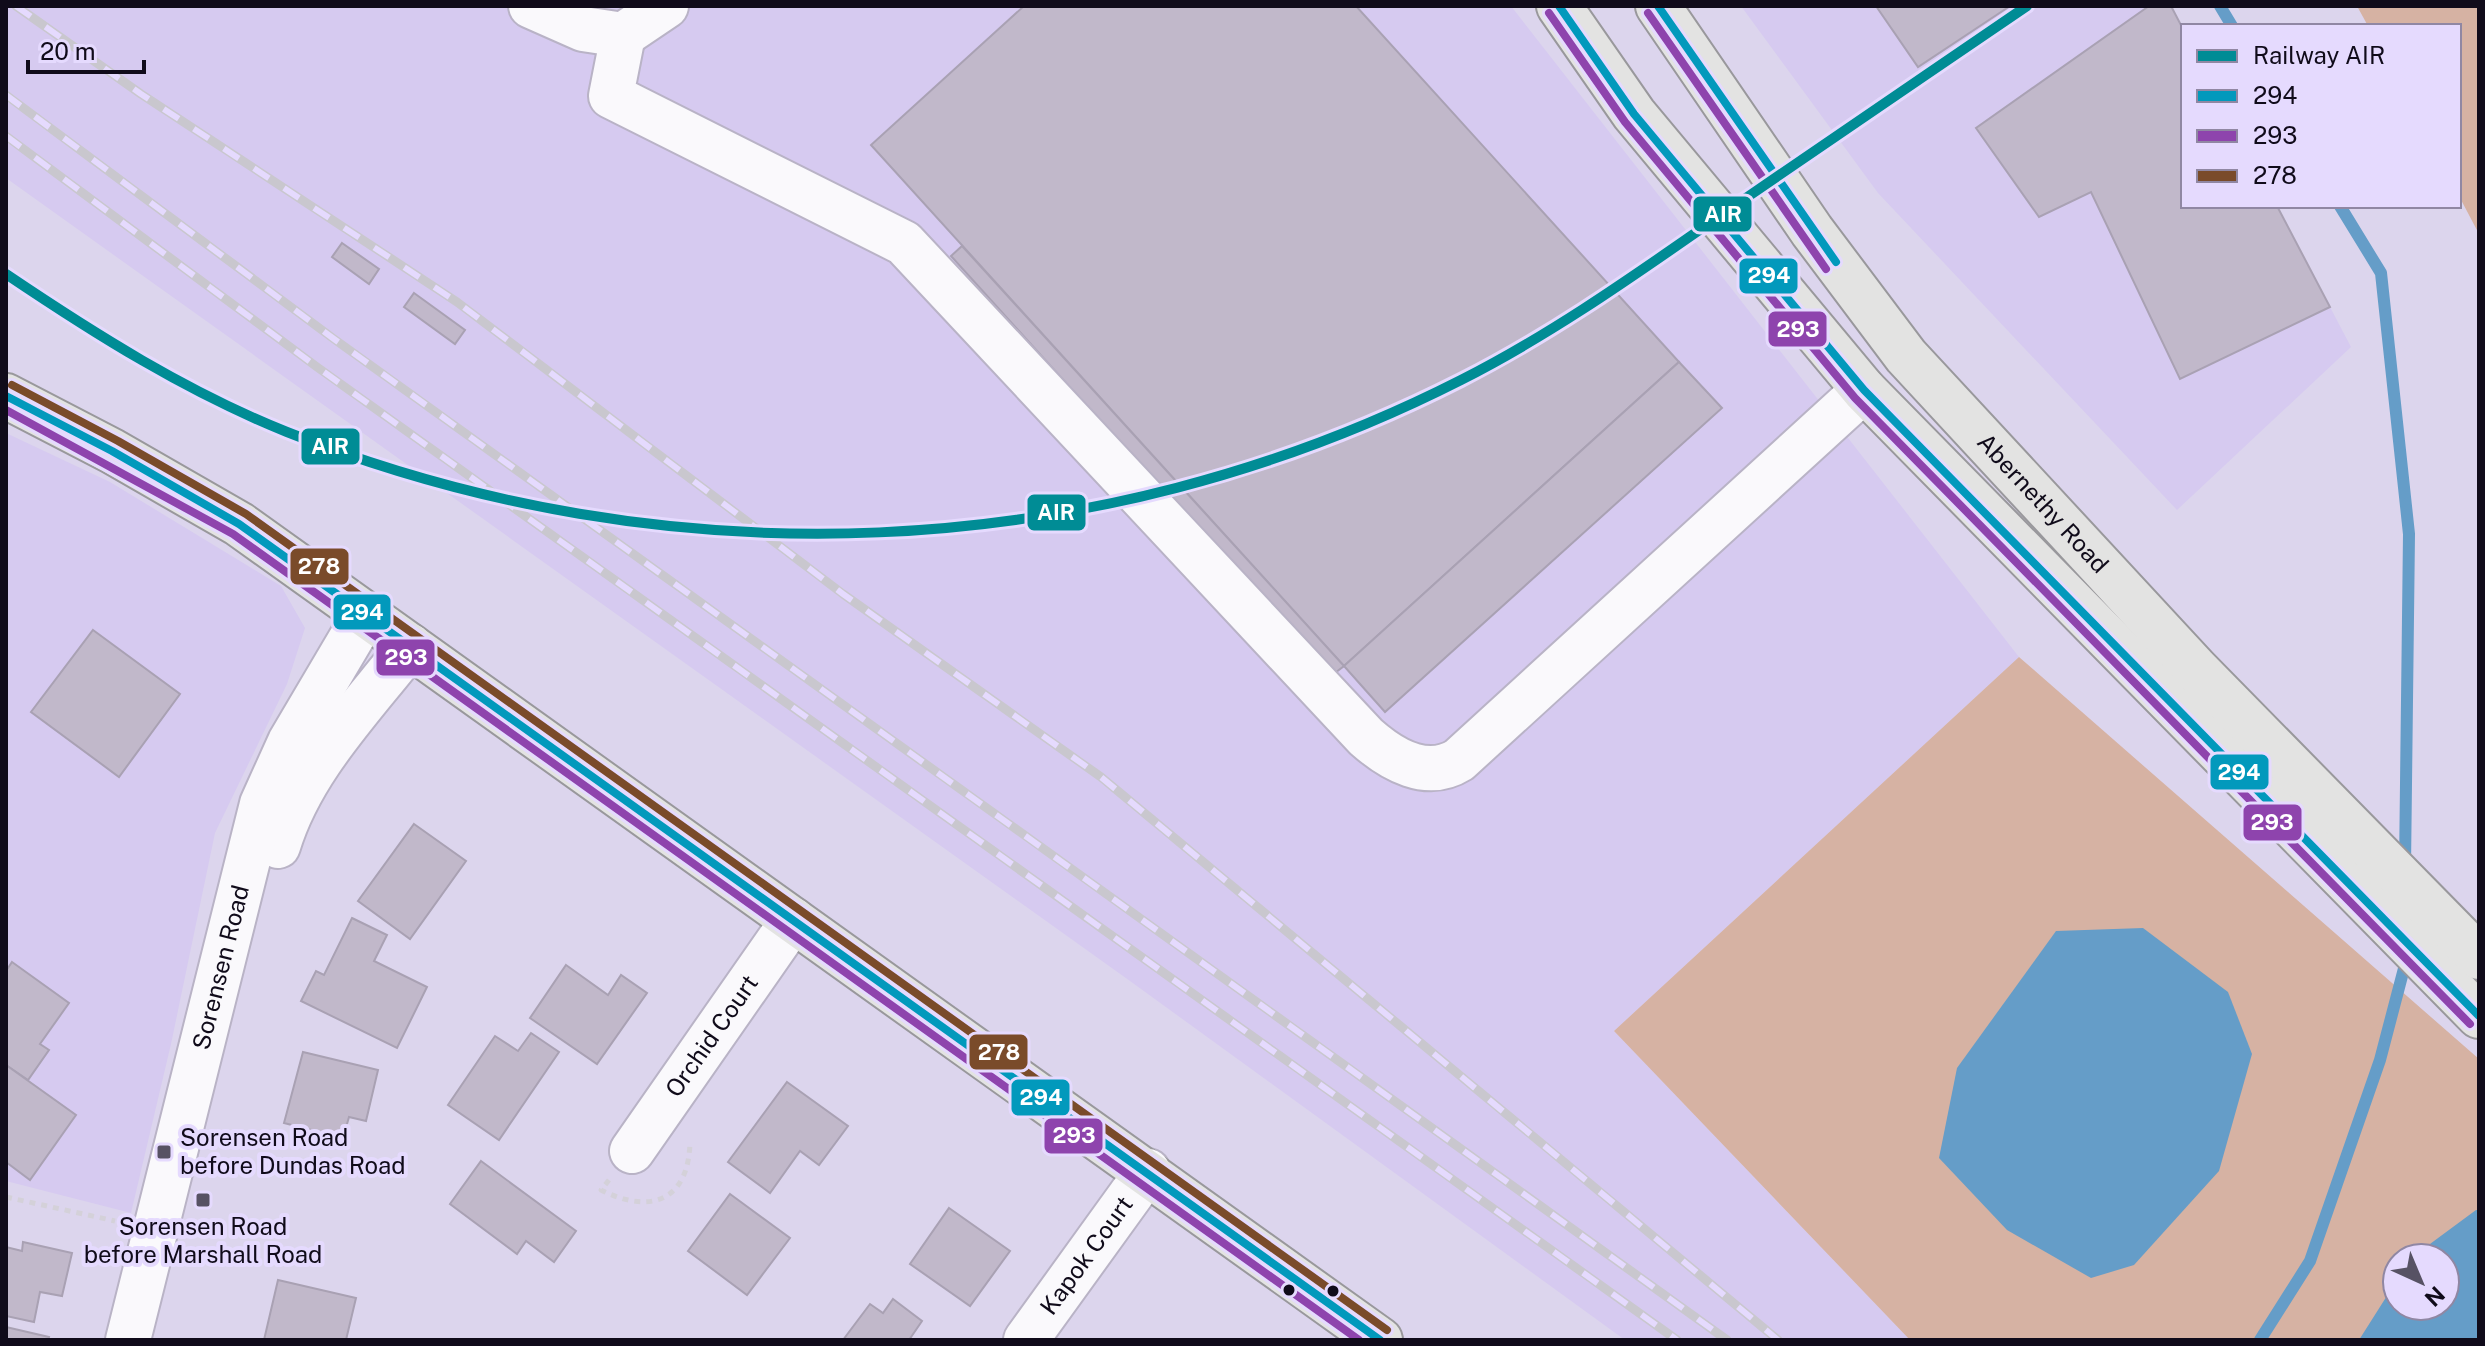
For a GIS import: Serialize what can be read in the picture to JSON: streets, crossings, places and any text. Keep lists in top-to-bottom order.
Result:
{
  "streets": {
    "main road": ["Abernethy Road"],
    "street": ["Sorensen Road", "Orchid Court", "Kapok Court"]
  },
  "places": {
    "transit": ["Sorensen Road before Dundas Road", "Sorensen Road before Marshall Road"]
  },
  "lines": [
    "rail line AIR",
    "transit line 294",
    "transit line 293",
    "transit line 278"
  ],
  "legend": [
    "Railway AIR",
    "294",
    "293",
    "278"
  ],
  "scale_bar": "20 m",
  "north": "bottom right"
}
